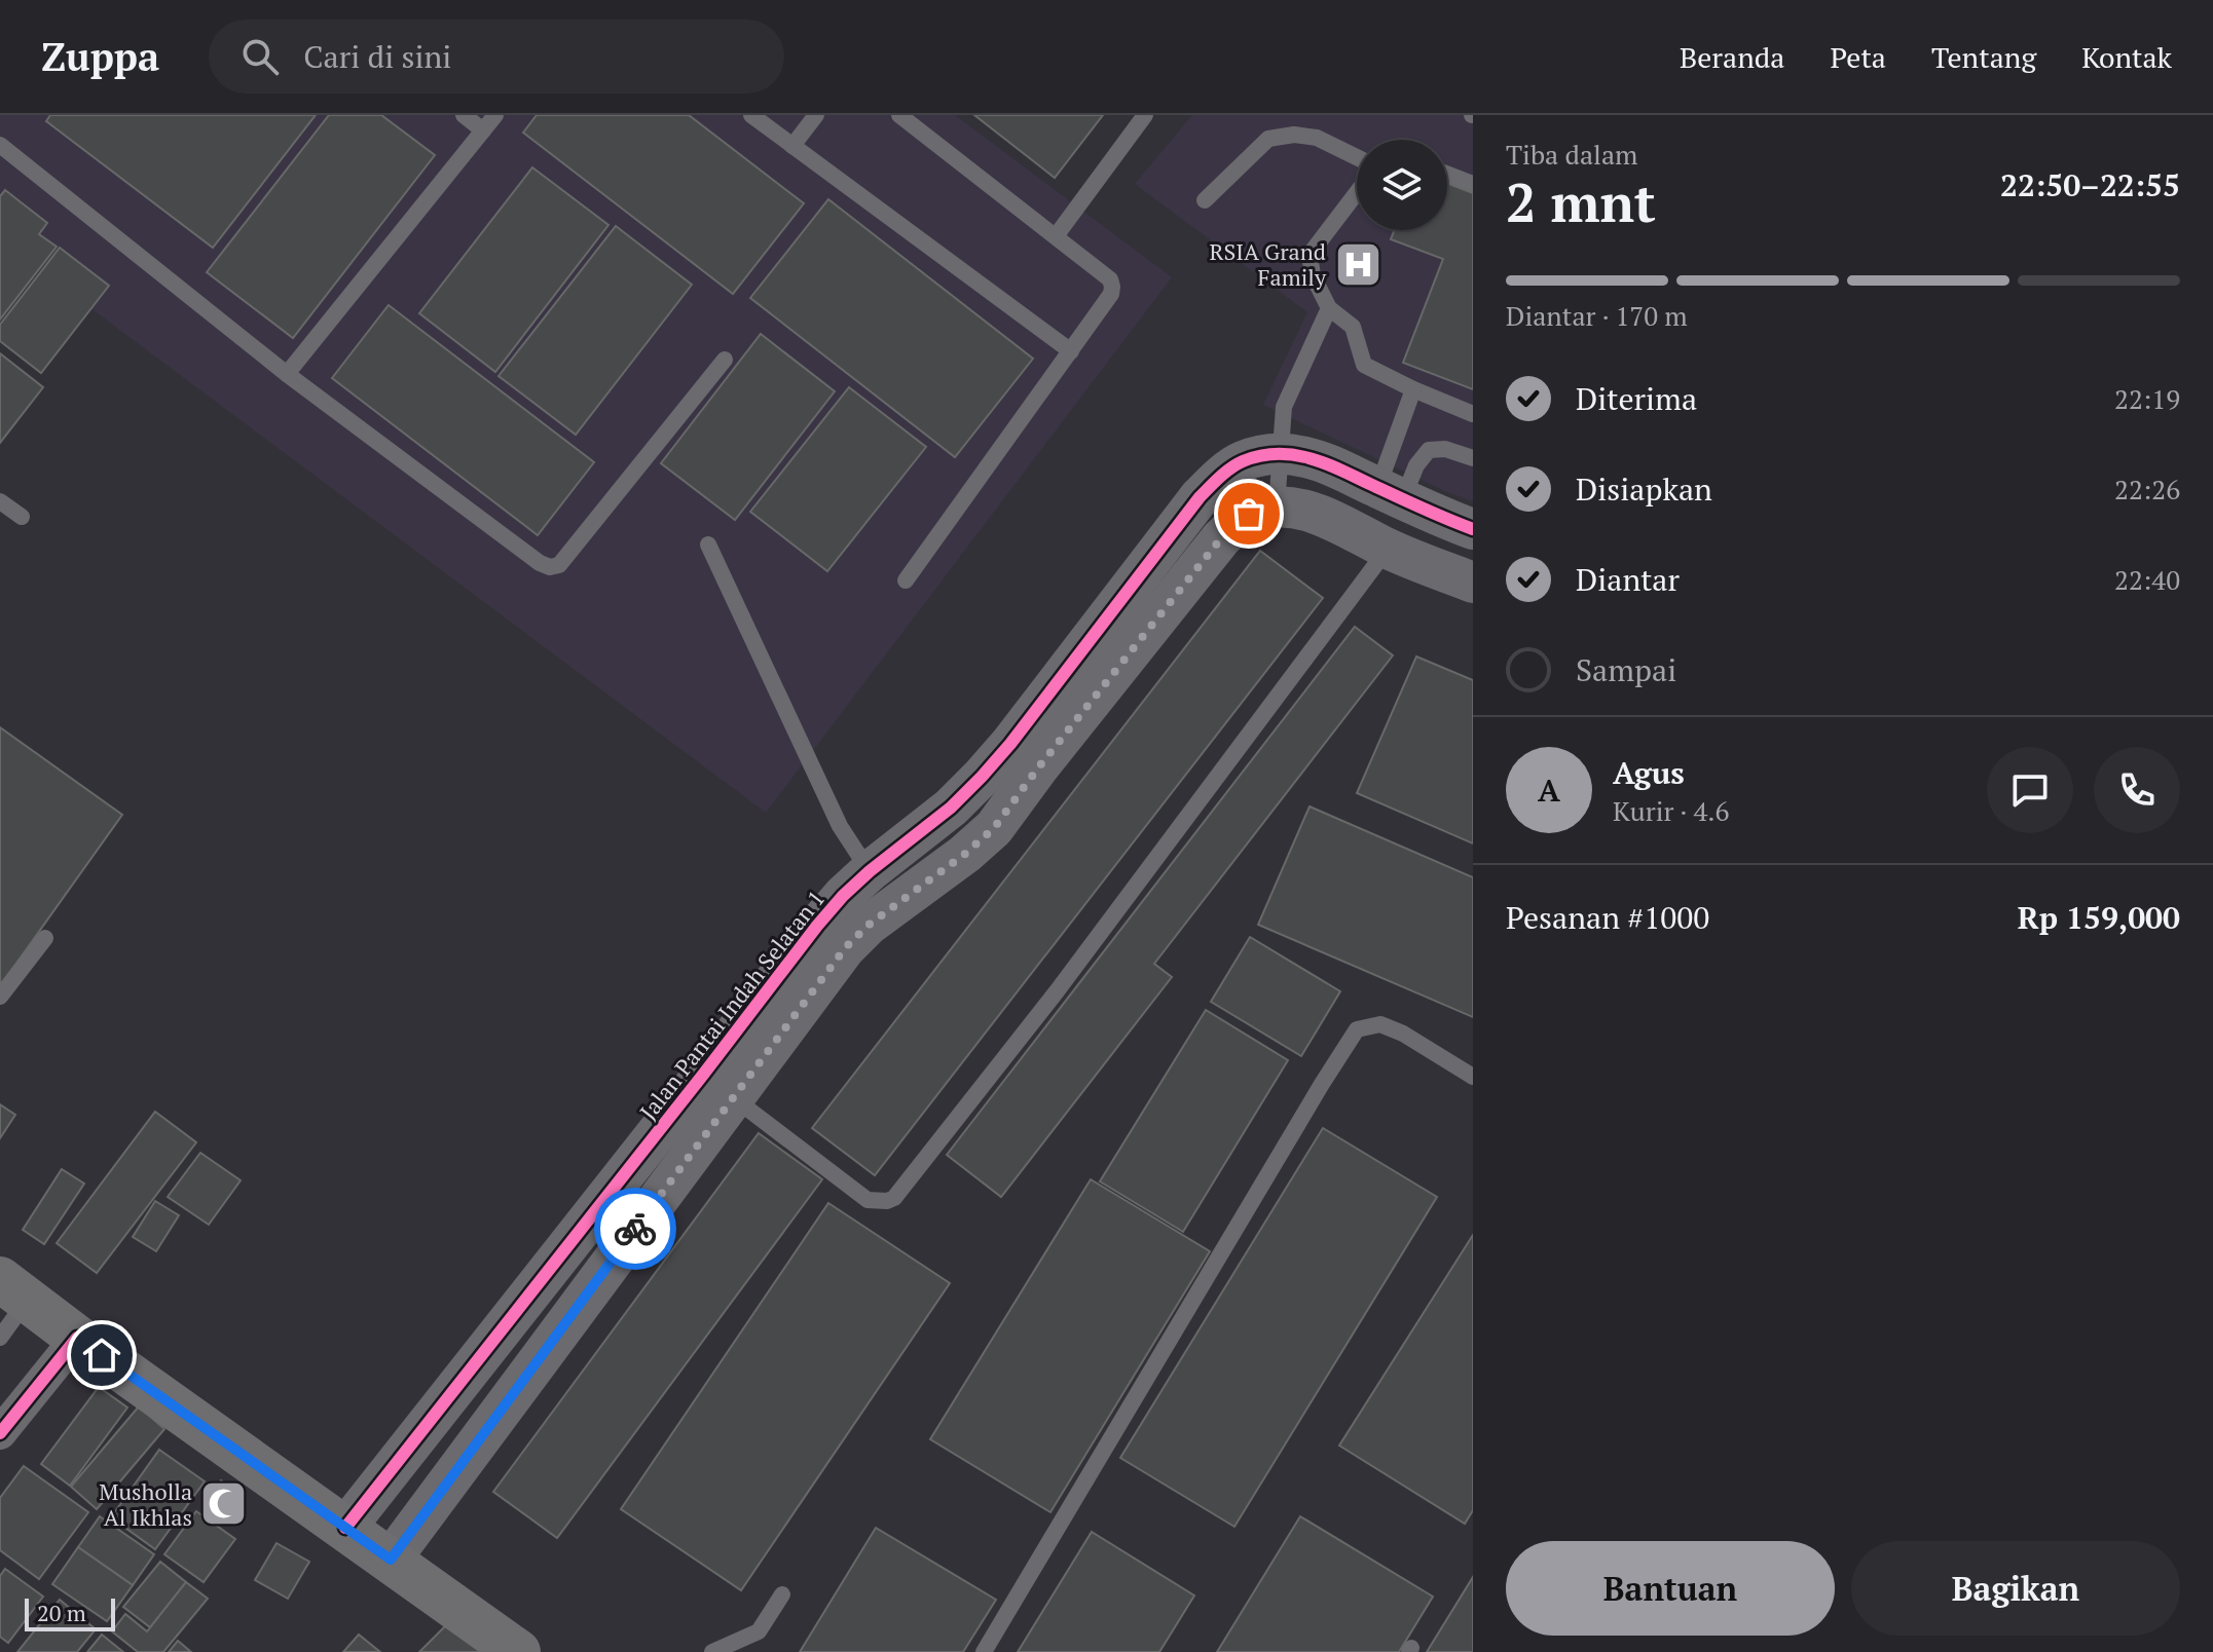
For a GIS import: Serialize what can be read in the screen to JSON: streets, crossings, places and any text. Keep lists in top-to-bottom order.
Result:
{
  "streets": {
    "street": ["Jalan Pantai Indah Selatan 1"]
  },
  "places": {
    "hospital": ["RSIA Grand Family"],
    "mosque": ["Musholla Al Ikhlas"]
  },
  "scale_bar": "20 m",
  "page": {
    "header": "Zuppa",
    "search": "Cari di sini",
    "nav": [
      "Beranda",
      "Peta",
      "Tentang",
      "Kontak"
    ],
    "heading": ["2 mnt", "Tiba dalam", "22:50–22:55"],
    "panel": [
      "Agus",
      "Kurir · 4.6",
      "Pesanan #1000",
      "Rp 159,000"
    ],
    "bar": "Diantar · 170 m",
    "list": [
      ["Diterima", "22:19"],
      ["Disiapkan", "22:26"],
      ["Diantar", "22:40"],
      "Sampai"
    ],
    "round": "A",
    "buttons": ["Bantuan", "Bagikan"],
    "scale": "20 m"
  }
}
